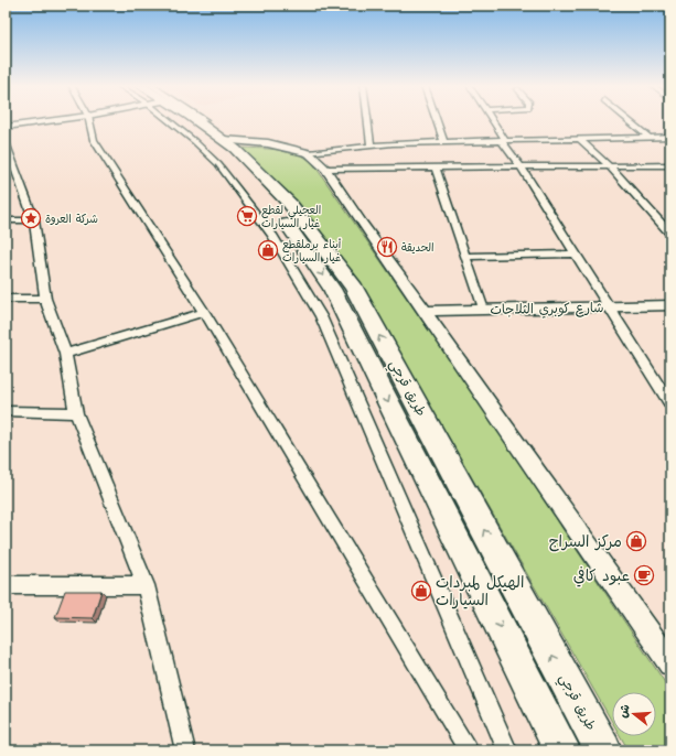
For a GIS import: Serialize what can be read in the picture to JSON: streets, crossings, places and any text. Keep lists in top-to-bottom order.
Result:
{
  "streets": {
    "highway": ["طريق قرجي"],
    "main road": ["شارع كوبري الثلاجات"]
  },
  "places": {
    "supermarket": ["العجيلي لقطع غيار السيارات"],
    "place": ["شركة العروة"],
    "restaurant": ["الحديقة"],
    "shop": ["أبناء برملقطع غيار السيارات", "مركز السراج", "الهيكل لمبردات السيارات"],
    "cafe": ["عبود كافي"]
  },
  "north": "left"
}
